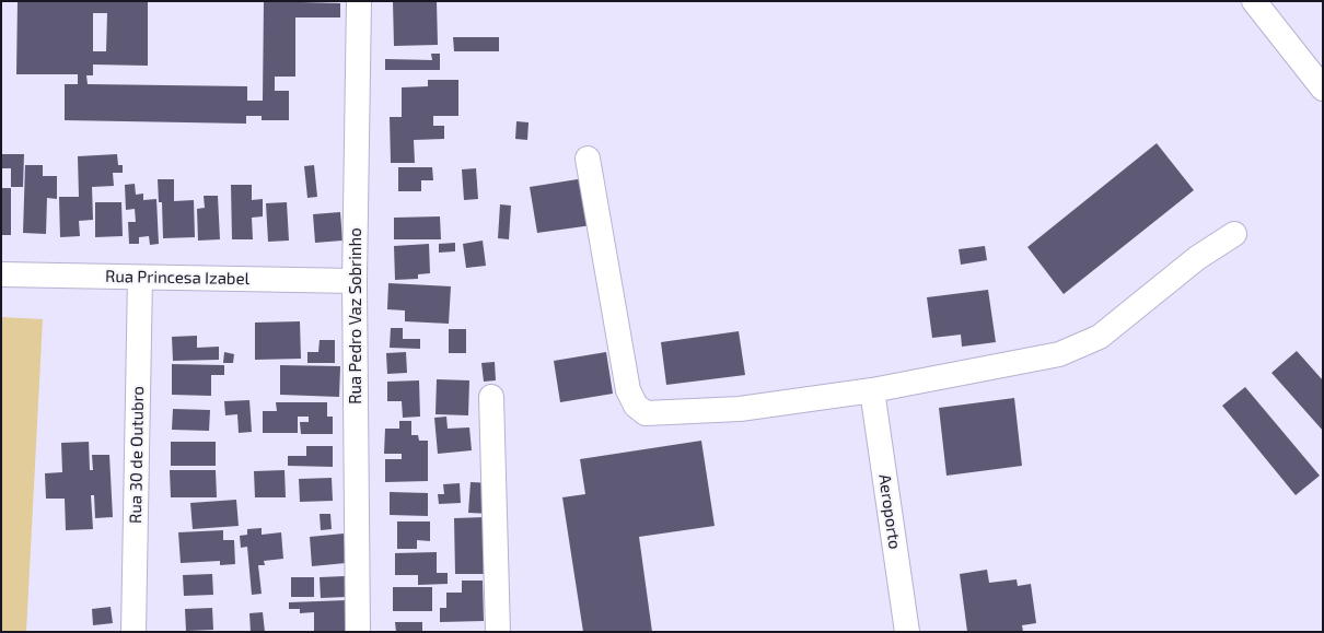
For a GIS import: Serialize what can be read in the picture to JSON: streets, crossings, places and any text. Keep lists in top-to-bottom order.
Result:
{
  "streets": {
    "street": [
      "Rua Princesa Izabel",
      "Rua Pedro Vaz Sobrinho",
      "Rua 30 de Outubro",
      "Aeroporto"
    ]
  },
  "crossings": [
    ["Rua Princesa Izabel", "Rua Pedro Vaz Sobrinho"],
    ["Rua Princesa Izabel", "Rua 30 de Outubro"]
  ]
}
